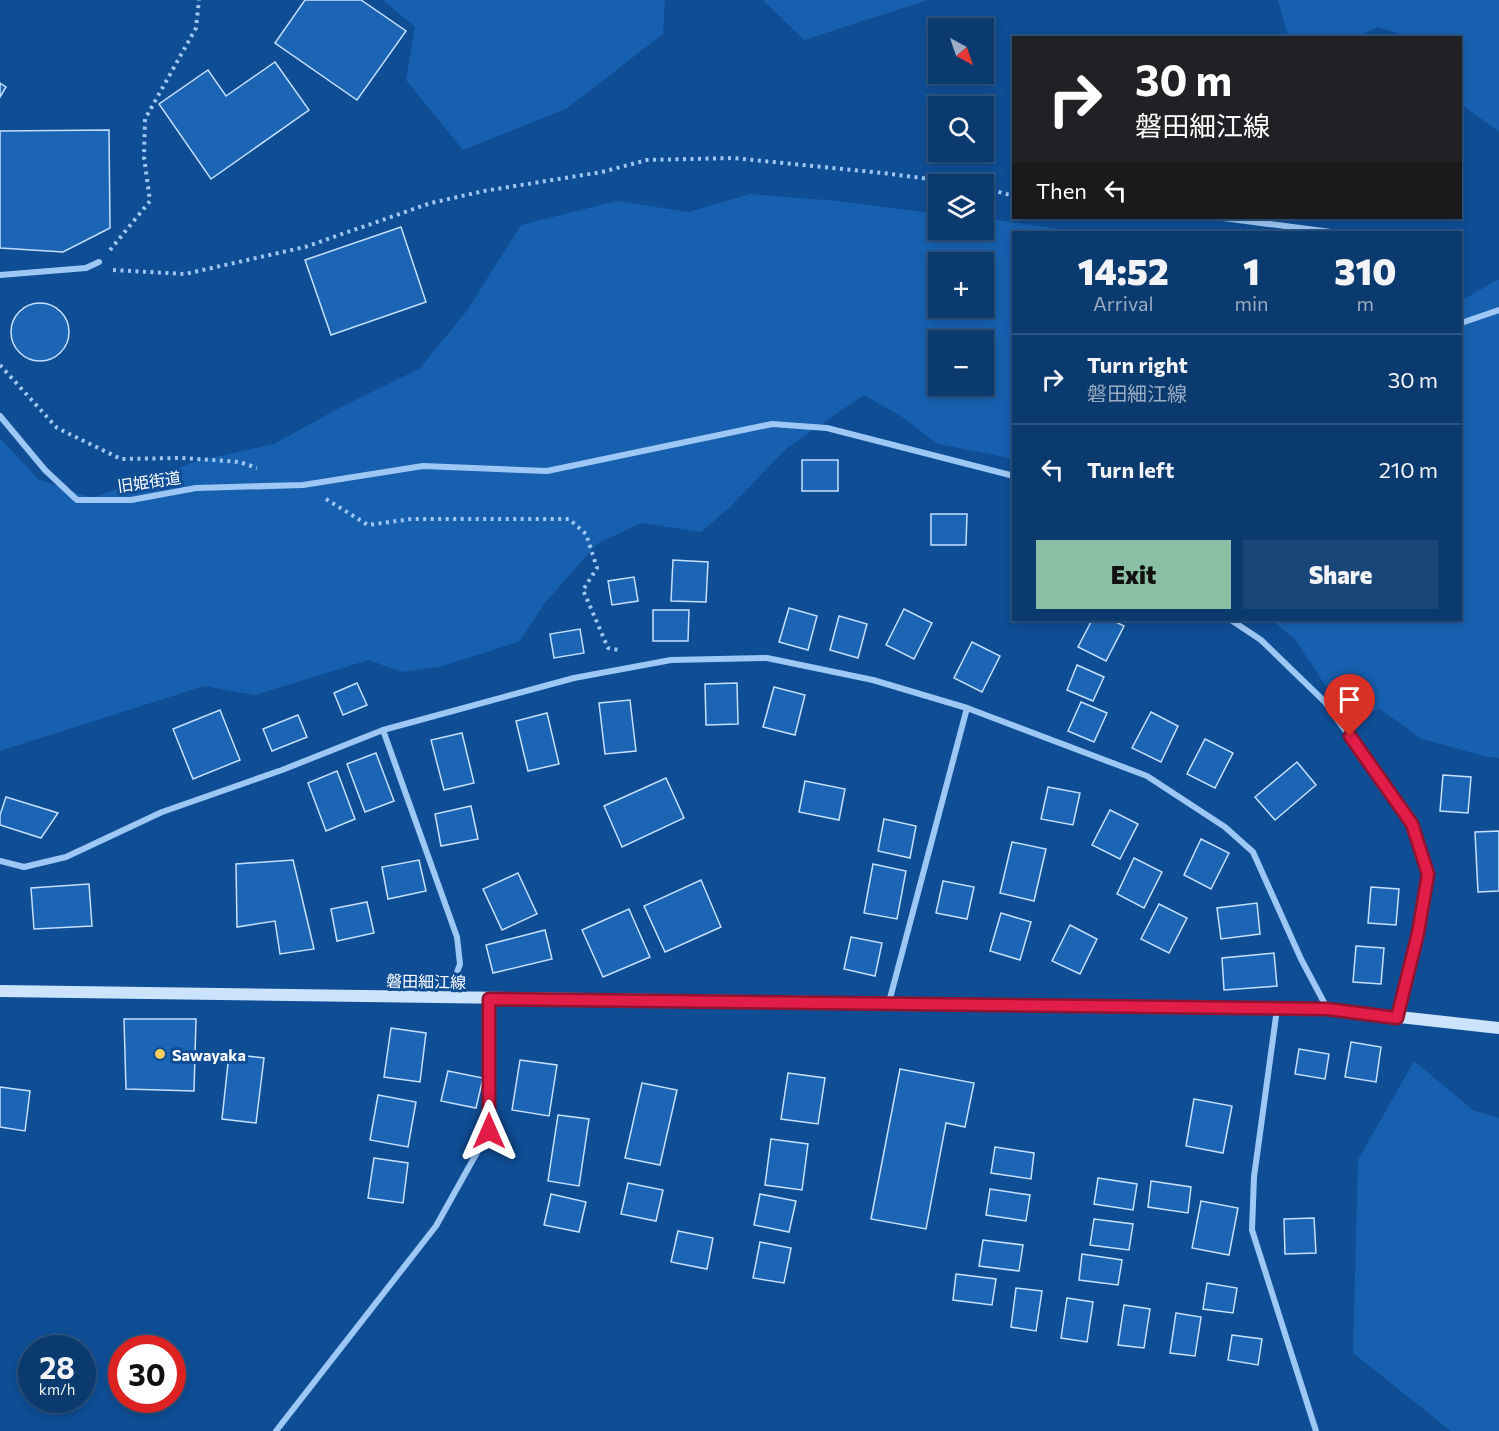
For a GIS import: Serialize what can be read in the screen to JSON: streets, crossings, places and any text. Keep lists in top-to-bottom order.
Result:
{
  "streets": {
    "main road": ["磐田細江線"],
    "street": ["旧姫街道"]
  },
  "places": ["Sawayaka"],
  "north": "bottom right",
  "page": {
    "map_buttons": ["+", "−"],
    "turn": ["30 m", "磐田細江線"],
    "then": "Then",
    "eta": [
      "14:52",
      "Arrival",
      "1",
      "min",
      "310",
      "m"
    ],
    "list": [
      {
        "name": "Turn right",
        "note": "磐田細江線",
        "value": "30 m"
      },
      {
        "name": "Turn left",
        "value": "210 m"
      }
    ],
    "buttons": ["Exit", "Share"],
    "speed": "28 km/h",
    "limit": "30"
  }
}
